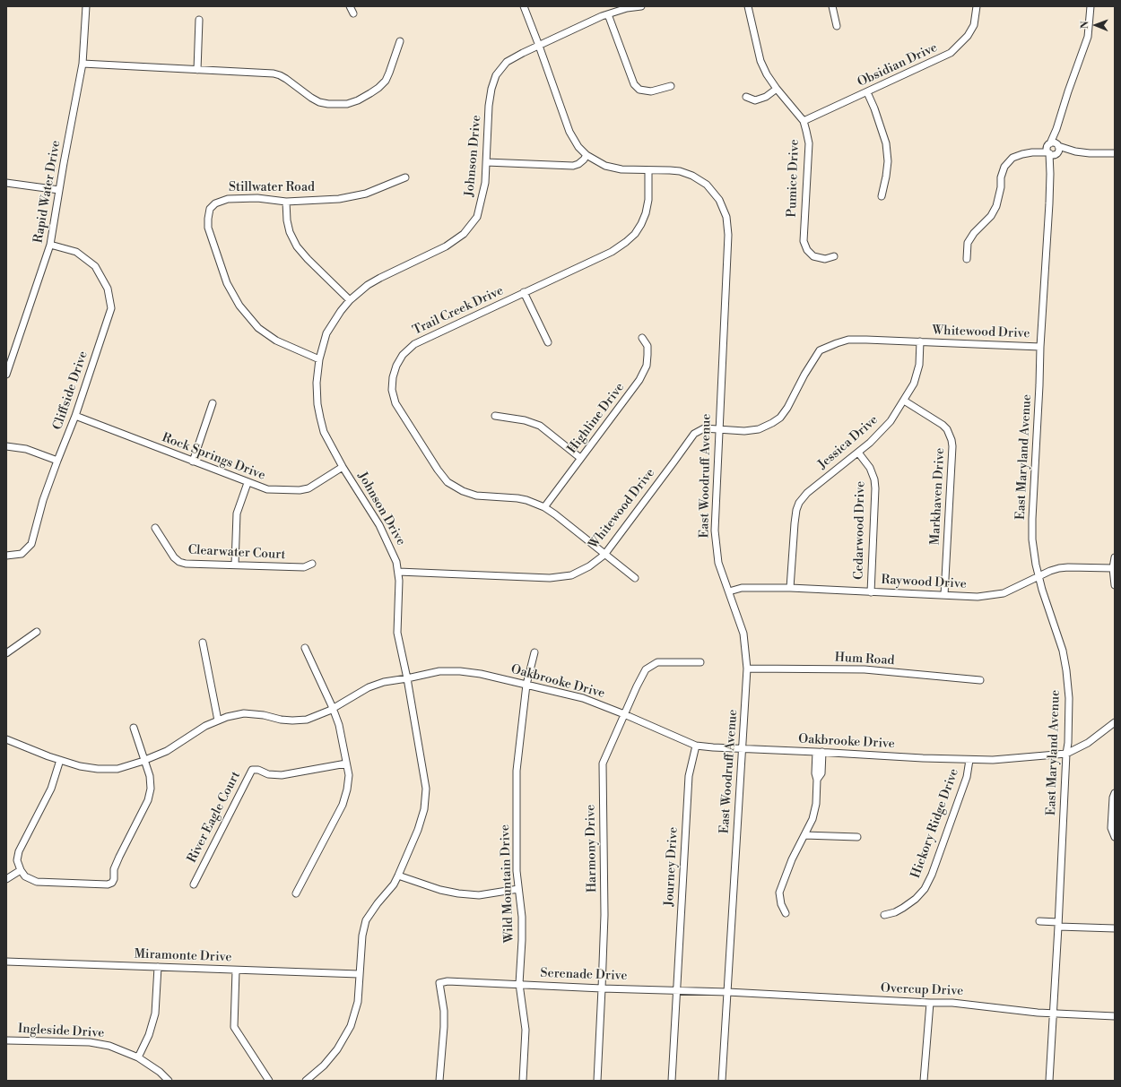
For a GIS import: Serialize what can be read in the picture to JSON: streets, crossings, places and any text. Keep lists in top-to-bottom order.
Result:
{
  "streets": {
    "street": [
      "Obsidian Drive",
      "Johnson Drive",
      "Pumice Drive",
      "Stillwater Road",
      "Rapid Water Drive",
      "Trail Creek Drive",
      "Whitewood Drive",
      "Cliffside Drive",
      "Highline Drive",
      "Jessica Drive",
      "Rock Springs Drive",
      "East Maryland Avenue",
      "East Woodruff Avenue",
      "Markhaven Drive",
      "Cedarwood Drive",
      "Clearwater Court",
      "Raywood Drive",
      "Hum Road",
      "Oakbrooke Drive",
      "River Eagle Court",
      "Hickory Ridge Drive",
      "Harmony Drive",
      "Journey Drive",
      "Wild Mountain Drive",
      "Miramonte Drive",
      "Serenade Drive",
      "Overcup Drive",
      "Ingleside Drive"
    ]
  },
  "crossings": [
    ["Obsidian Drive", "Pumice Drive"],
    ["Johnson Drive", "Stillwater Road"],
    ["Johnson Drive", "Whitewood Drive"],
    ["Johnson Drive", "Rock Springs Drive"],
    ["Johnson Drive", "East Woodruff Avenue"],
    ["Johnson Drive", "Oakbrooke Drive"],
    ["Johnson Drive", "Miramonte Drive"],
    ["Rapid Water Drive", "Cliffside Drive"],
    ["Trail Creek Drive", "Whitewood Drive"],
    ["Trail Creek Drive", "Highline Drive"],
    ["Trail Creek Drive", "East Woodruff Avenue"],
    ["Whitewood Drive", "Jessica Drive"],
    ["Whitewood Drive", "East Maryland Avenue"],
    ["Whitewood Drive", "East Woodruff Avenue"],
    ["Cliffside Drive", "Rock Springs Drive"],
    ["Jessica Drive", "Markhaven Drive"],
    ["Jessica Drive", "Cedarwood Drive"],
    ["Jessica Drive", "Raywood Drive"],
    ["East Maryland Avenue", "Raywood Drive"],
    ["East Maryland Avenue", "Oakbrooke Drive"],
    ["East Maryland Avenue", "Overcup Drive"],
    ["East Woodruff Avenue", "Raywood Drive"],
    ["East Woodruff Avenue", "Hum Road"],
    ["East Woodruff Avenue", "Oakbrooke Drive"],
    ["East Woodruff Avenue", "Serenade Drive"],
    ["East Woodruff Avenue", "Overcup Drive"],
    ["Markhaven Drive", "Raywood Drive"],
    ["Cedarwood Drive", "Raywood Drive"],
    ["Oakbrooke Drive", "Hickory Ridge Drive"],
    ["Oakbrooke Drive", "Harmony Drive"],
    ["Oakbrooke Drive", "Journey Drive"],
    ["Oakbrooke Drive", "Wild Mountain Drive"],
    ["Harmony Drive", "Serenade Drive"],
    ["Journey Drive", "Serenade Drive"],
    ["Wild Mountain Drive", "Serenade Drive"],
    ["Serenade Drive", "Overcup Drive"]
  ],
  "north": "left"
}
